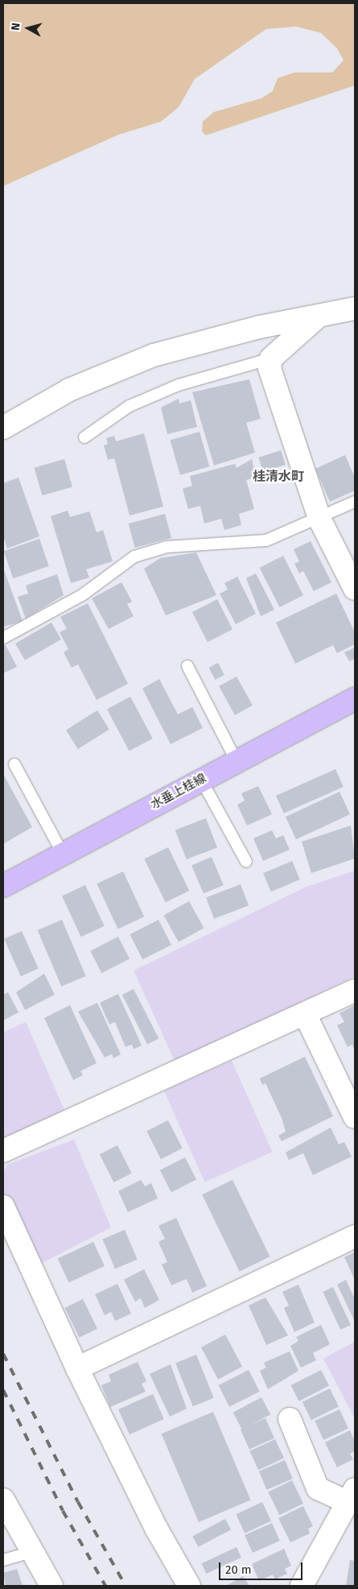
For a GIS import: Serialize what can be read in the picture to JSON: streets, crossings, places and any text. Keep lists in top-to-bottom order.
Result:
{
  "streets": {
    "main road": ["水垂上桂線"]
  },
  "districts": ["桂清水町"],
  "scale_bar": "20 m",
  "north": "left"
}
